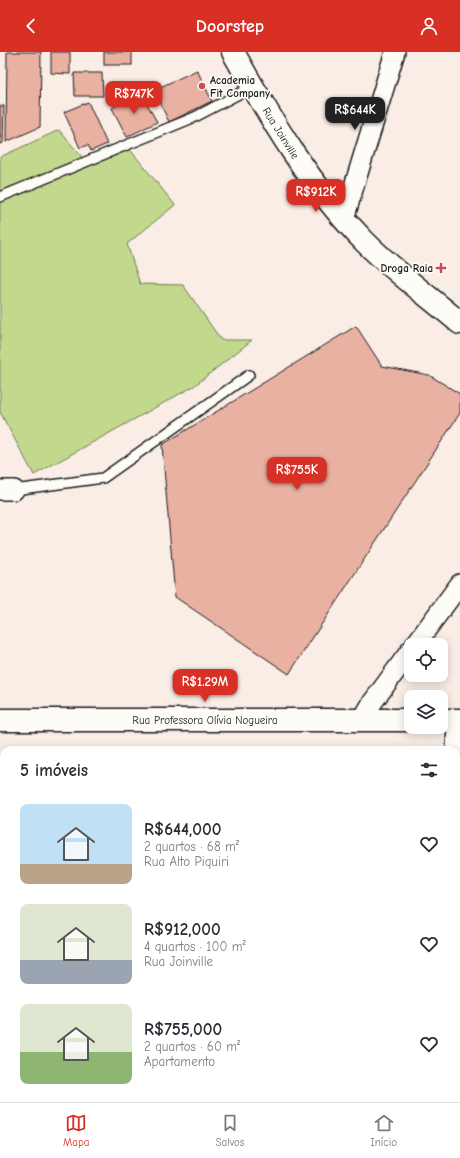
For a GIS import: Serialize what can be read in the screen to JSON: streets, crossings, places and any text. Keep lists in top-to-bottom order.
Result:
{
  "streets": {
    "street": ["Rua Joinville", "Rua Professora Olívia Nogueira"]
  },
  "places": {
    "other": ["Academia Fit Company"],
    "health": ["Droga Raia"]
  },
  "page": {
    "header": "Doorstep",
    "price": [
      "R$747K",
      "R$644K",
      "R$912K",
      "R$755K",
      "R$1.29M"
    ],
    "heading": "5 imóveis",
    "list": [
      {
        "name": "R$644,000",
        "note": "2 quartos · 68 m² · Rua Alto Piquiri"
      },
      {
        "name": "R$912,000",
        "note": "4 quartos · 100 m² · Rua Joinville"
      },
      {
        "name": "R$755,000",
        "note": "2 quartos · 60 m² · Apartamento"
      }
    ],
    "tabs": ["Mapa", "Salvos", "Início"]
  }
}
